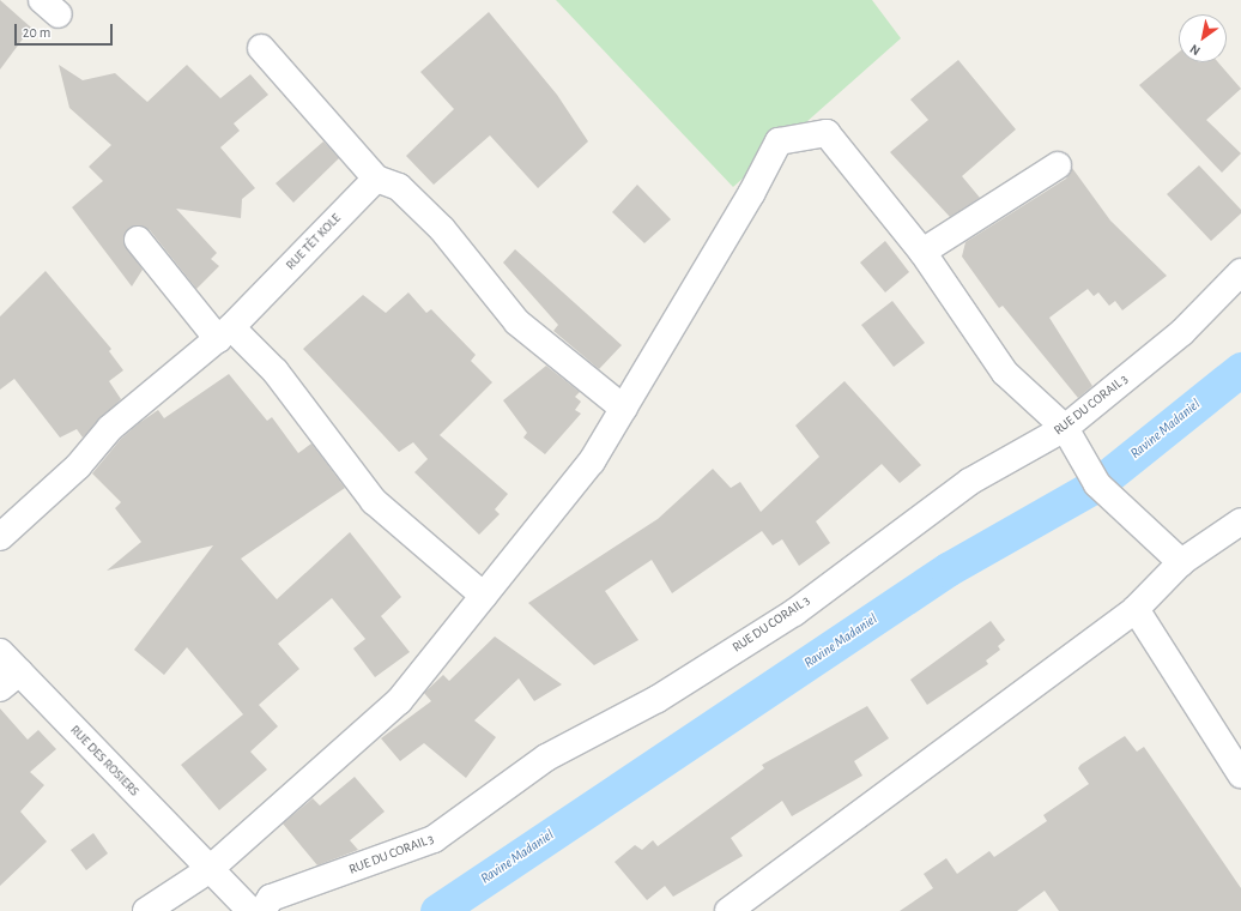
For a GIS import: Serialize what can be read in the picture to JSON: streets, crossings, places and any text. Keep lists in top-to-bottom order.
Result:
{
  "streets": {
    "street": ["RUE TÈT KOLE", "RUE DU CORAIL 3", "RUE DES ROSIERS"]
  },
  "water": ["Ravine Madaniel"],
  "scale_bar": "20 m",
  "north": "bottom left"
}
